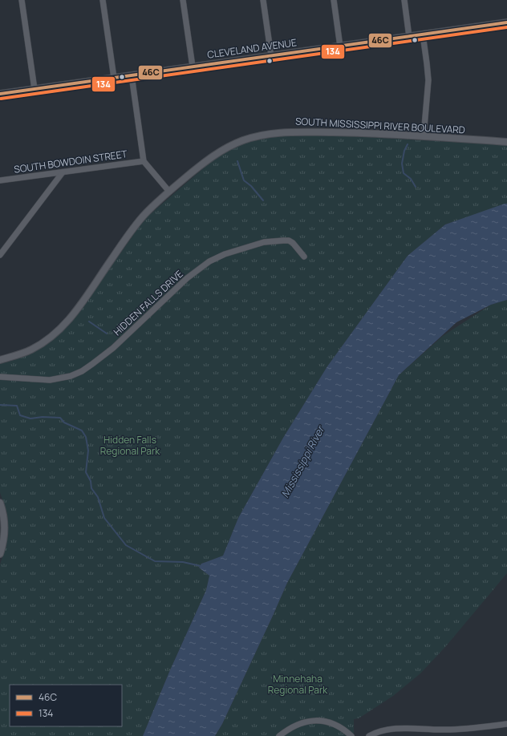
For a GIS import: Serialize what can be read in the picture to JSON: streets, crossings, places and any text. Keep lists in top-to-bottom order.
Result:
{
  "streets": {
    "street": [
      "CLEVELAND AVENUE",
      "SOUTH MISSISSIPPI RIVER BOULEVARD",
      "SOUTH BOWDOIN STREET",
      "HIDDEN FALLS DRIVE"
    ]
  },
  "water": ["Mississippi River"],
  "parks": ["Hidden Falls Regional Park", "Minnehaha Regional Park"],
  "lines": ["transit line 46C", "transit line 134"],
  "legend": ["46C", "134"]
}
